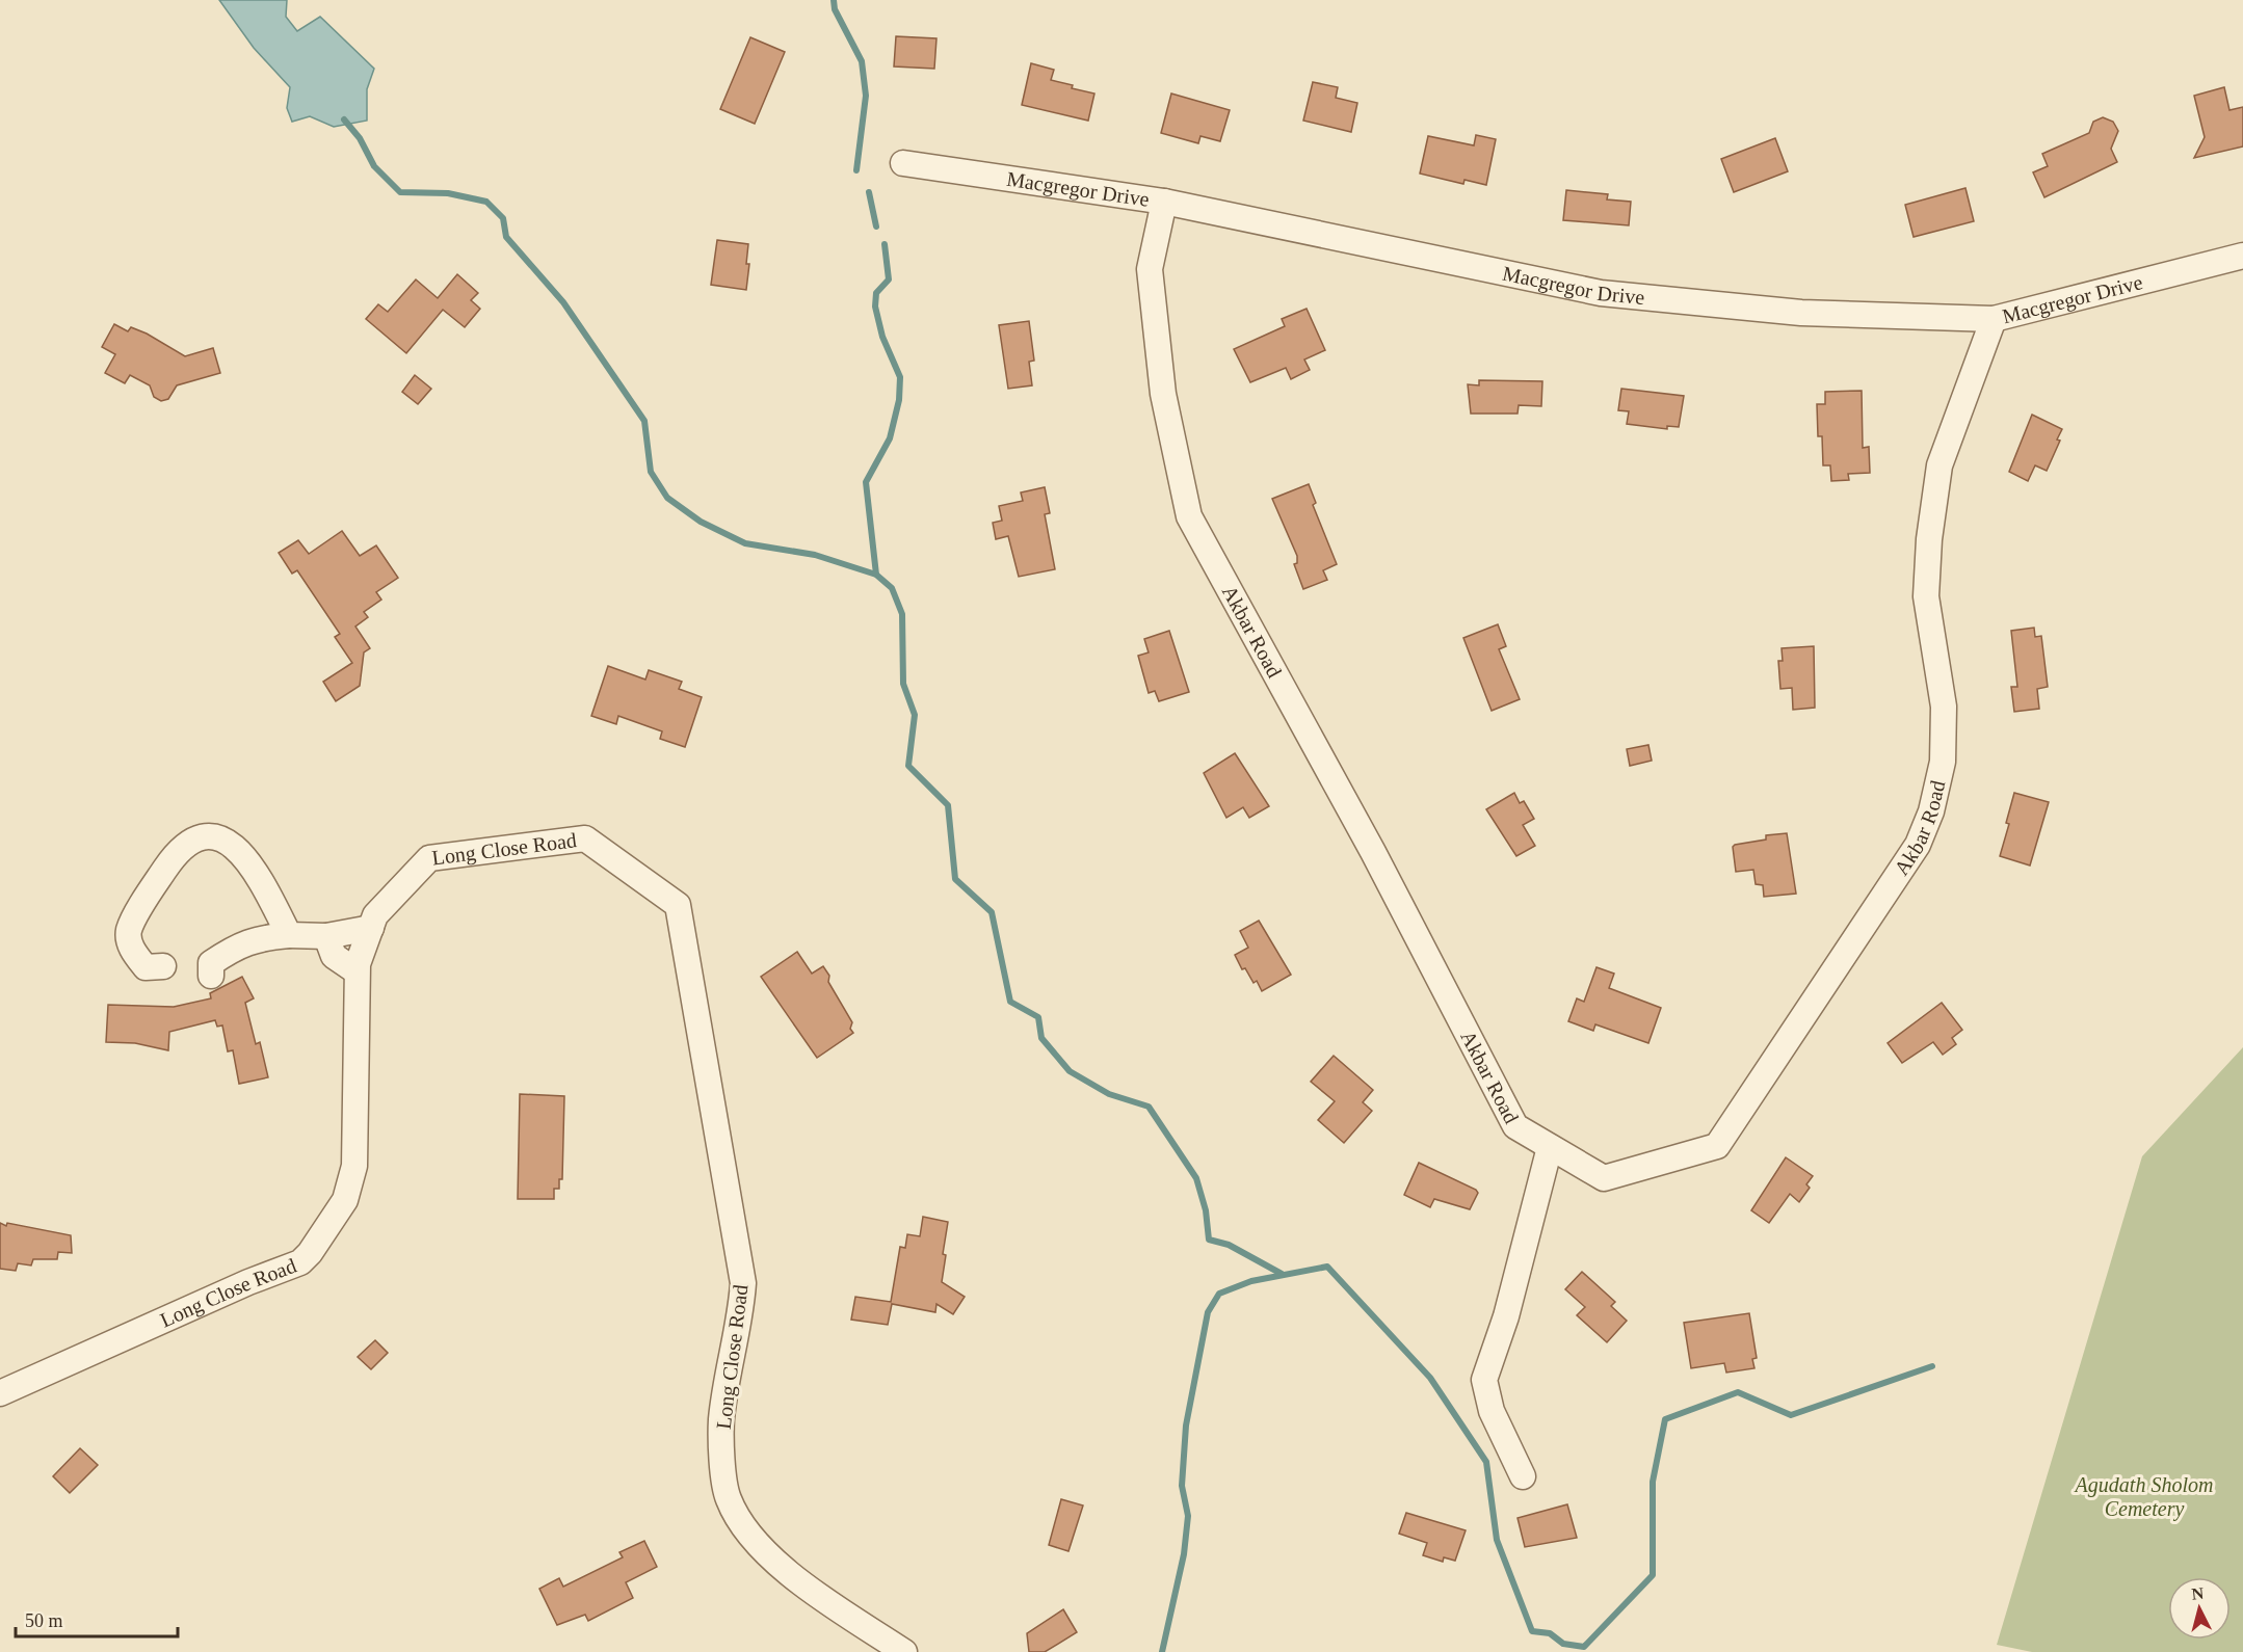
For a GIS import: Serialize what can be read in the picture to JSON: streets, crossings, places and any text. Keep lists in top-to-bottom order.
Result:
{
  "streets": {
    "street": ["Macgregor Drive", "Akbar Road", "Long Close Road"]
  },
  "crossings": [
    ["Macgregor Drive", "Akbar Road"]
  ],
  "parks": ["Agudath Sholom Cemetery"],
  "scale_bar": "50 m",
  "north": "top"
}
